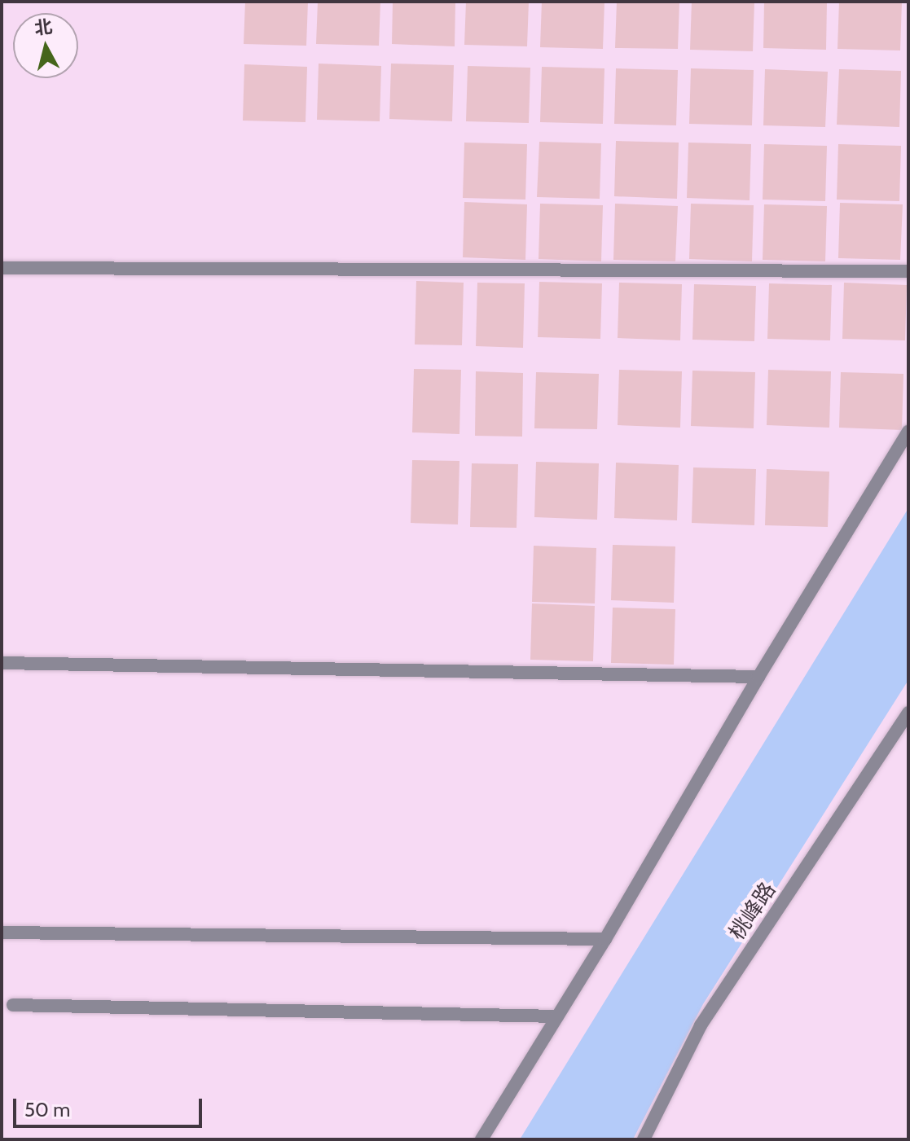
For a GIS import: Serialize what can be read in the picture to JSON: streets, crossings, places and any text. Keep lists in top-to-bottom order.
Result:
{
  "streets": {
    "street": ["桃峰路"]
  },
  "scale_bar": "50 m",
  "north": "top"
}
